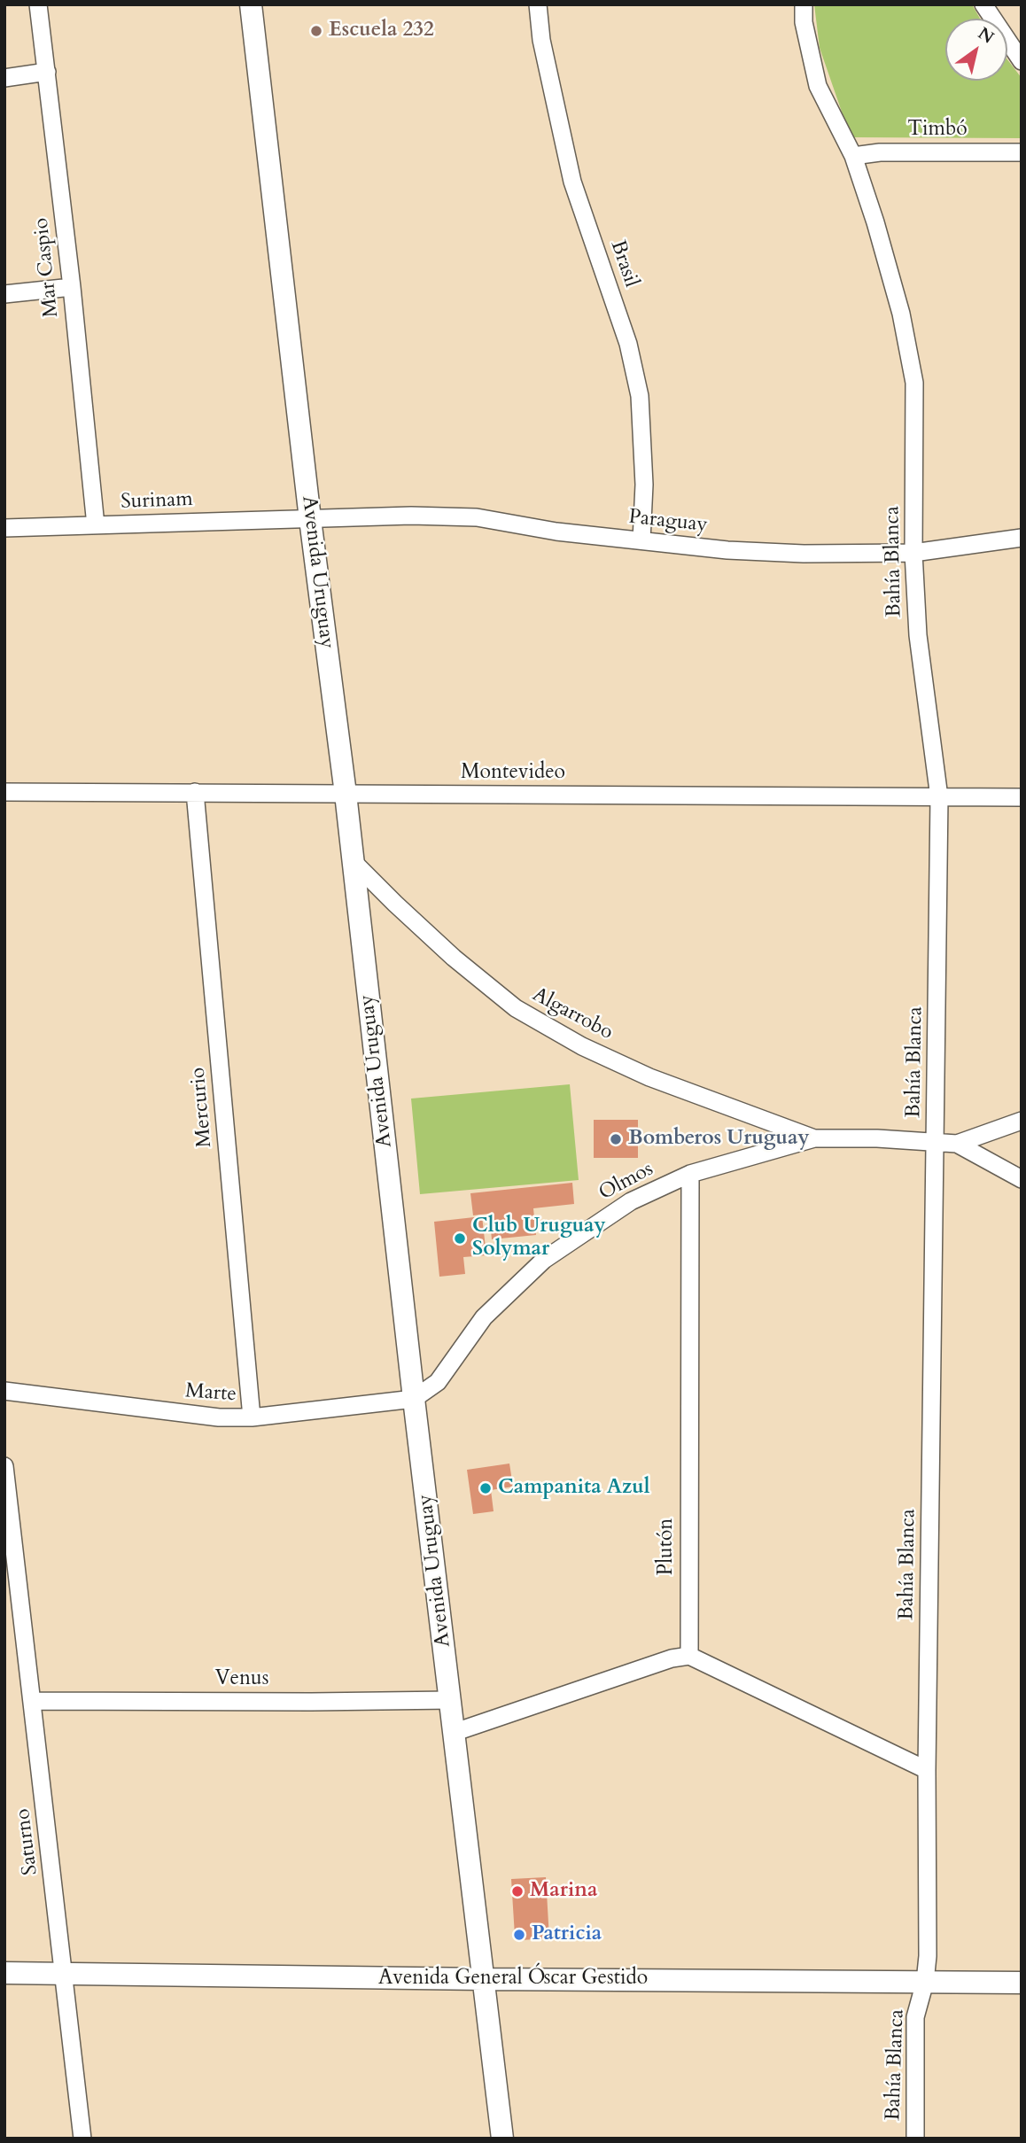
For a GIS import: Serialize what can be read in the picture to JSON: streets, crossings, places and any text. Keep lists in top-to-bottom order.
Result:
{
  "streets": {
    "street": [
      "Timbó",
      "Brasil",
      "Mar Caspio",
      "Surinam",
      "Paraguay",
      "Bahía Blanca",
      "Avenida Uruguay",
      "Montevideo",
      "Algarrobo",
      "Mercurio",
      "Olmos",
      "Marte",
      "Plutón",
      "Venus",
      "Saturno",
      "Avenida General Óscar Gestido"
    ]
  },
  "crossings": [
    ["Timbó", "Bahía Blanca"],
    ["Brasil", "Paraguay"],
    ["Mar Caspio", "Surinam"],
    ["Surinam", "Paraguay"],
    ["Surinam", "Avenida Uruguay"],
    ["Paraguay", "Bahía Blanca"],
    ["Paraguay", "Avenida Uruguay"],
    ["Bahía Blanca", "Montevideo"],
    ["Bahía Blanca", "Avenida General Óscar Gestido"],
    ["Avenida Uruguay", "Montevideo"],
    ["Avenida Uruguay", "Algarrobo"],
    ["Avenida Uruguay", "Olmos"],
    ["Avenida Uruguay", "Marte"],
    ["Avenida Uruguay", "Venus"],
    ["Avenida Uruguay", "Avenida General Óscar Gestido"],
    ["Montevideo", "Mercurio"],
    ["Algarrobo", "Olmos"],
    ["Mercurio", "Marte"],
    ["Olmos", "Marte"],
    ["Olmos", "Plutón"],
    ["Venus", "Saturno"],
    ["Saturno", "Avenida General Óscar Gestido"]
  ],
  "places": [
    "Escuela 232",
    "Bomberos Uruguay",
    "Club Uruguay Solymar",
    "Campanita Azul",
    "Marina",
    "Patricia"
  ],
  "north": "top right"
}
